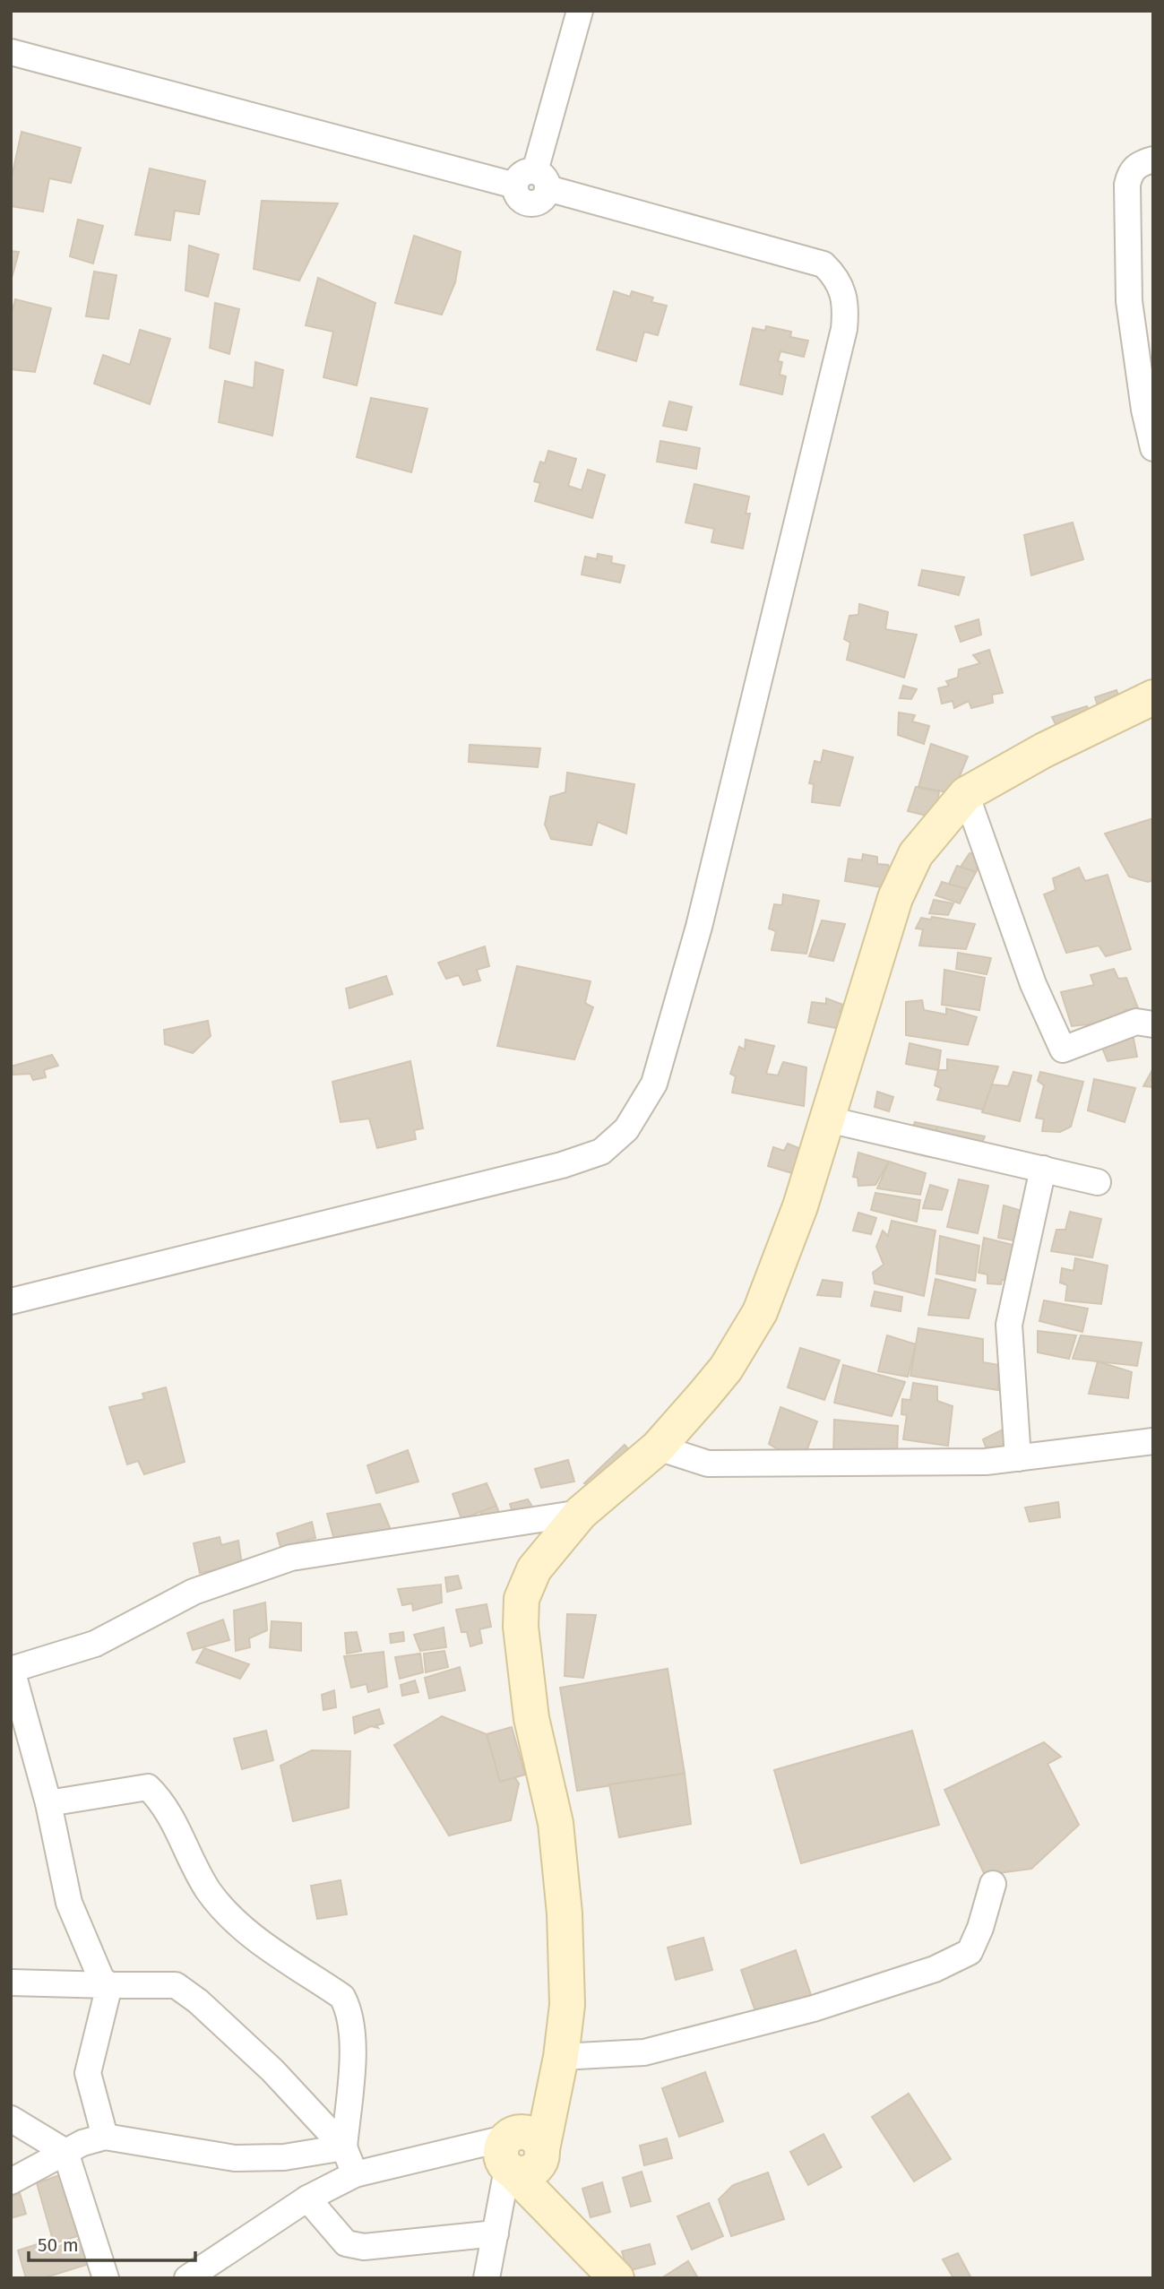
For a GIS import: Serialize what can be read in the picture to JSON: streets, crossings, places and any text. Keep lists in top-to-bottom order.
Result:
{
  "scale_bar": "50 m"
}
